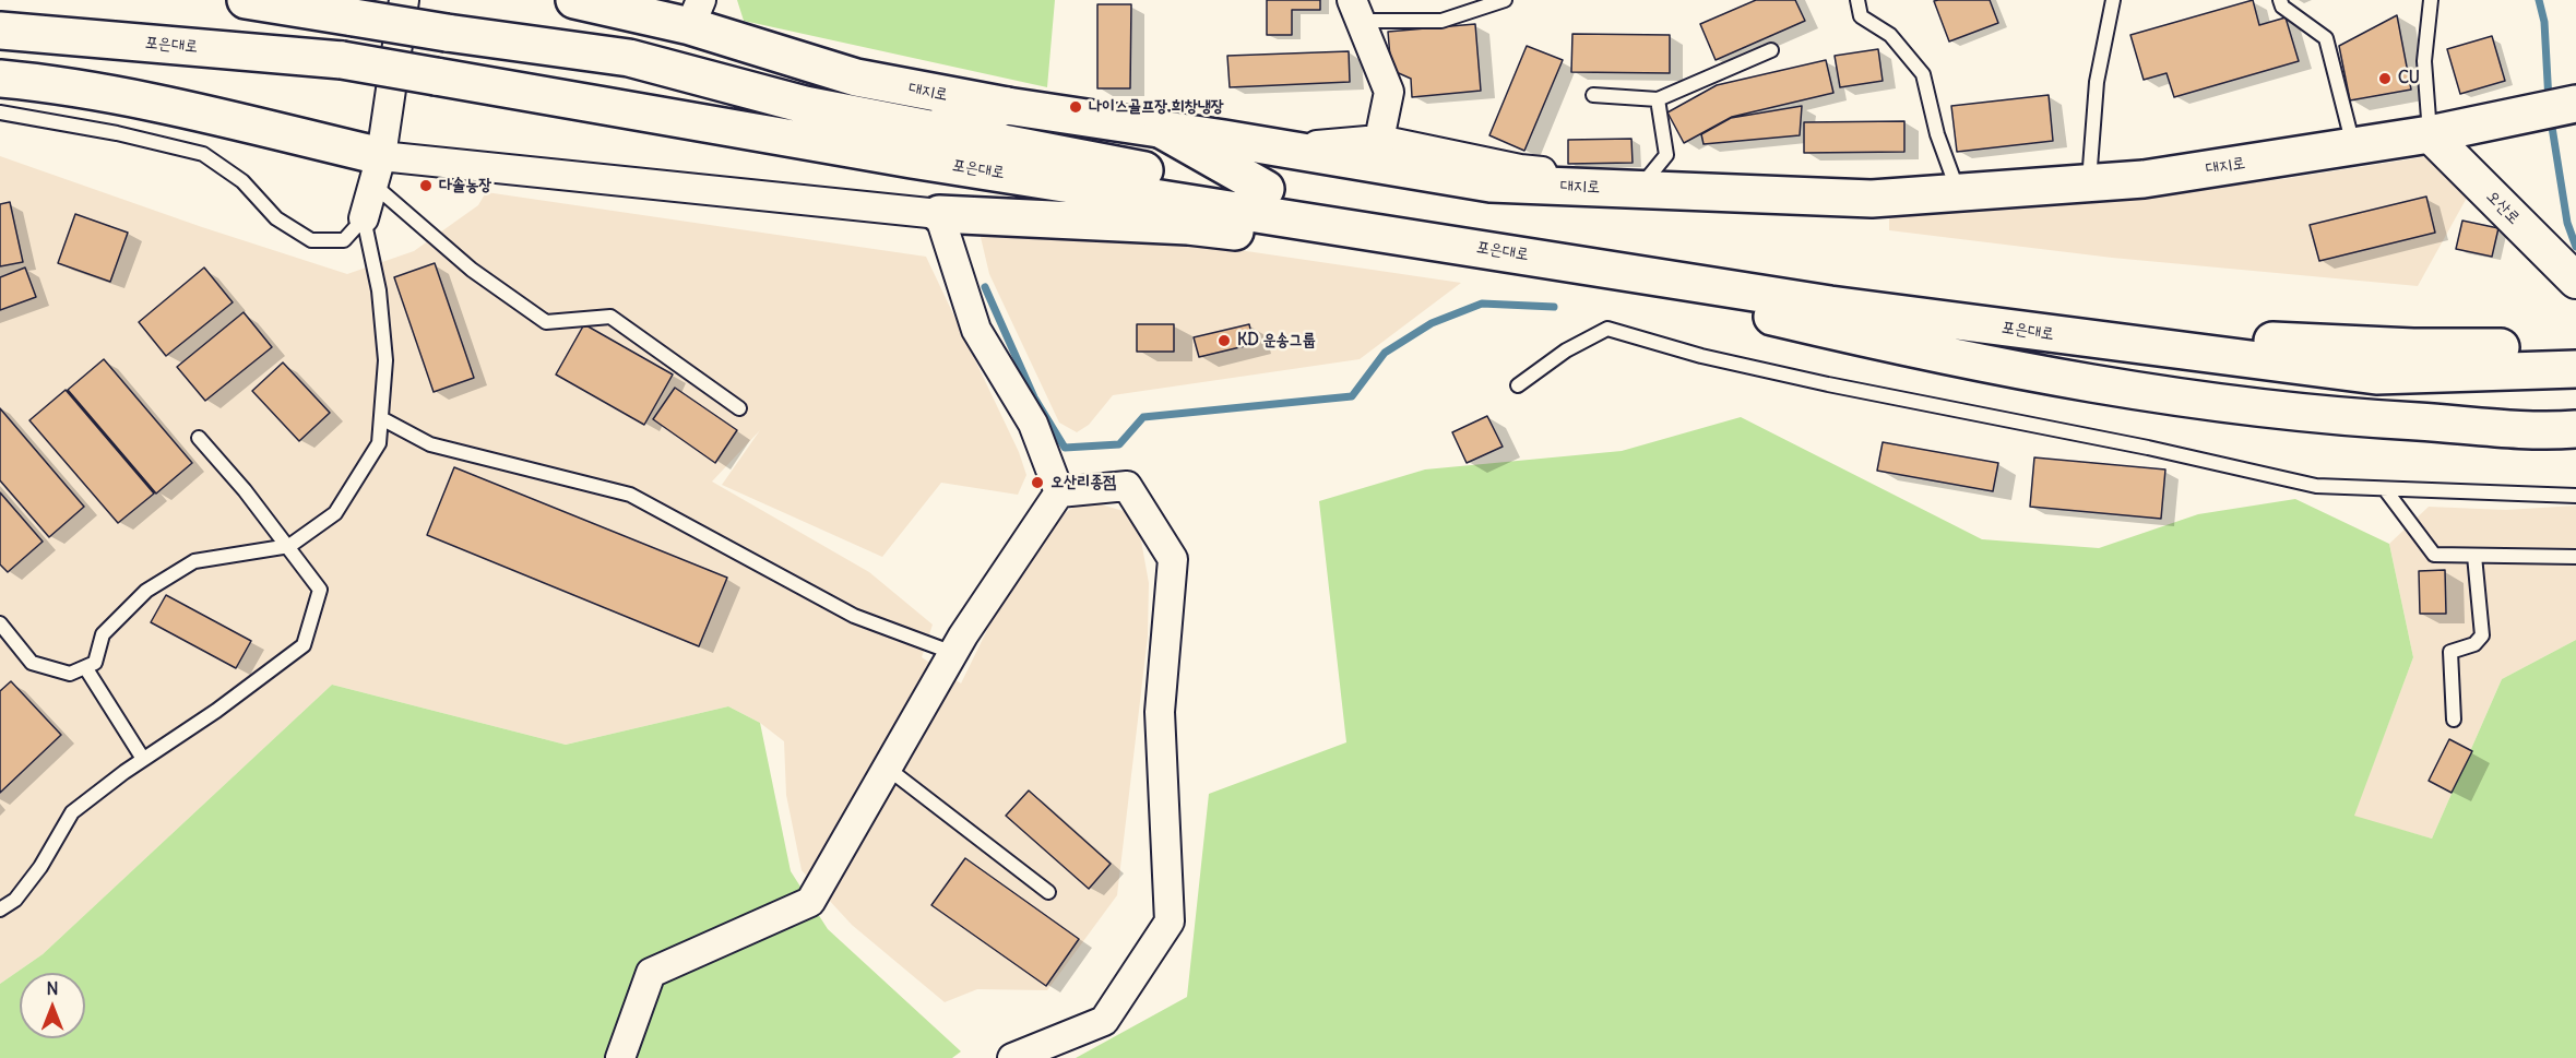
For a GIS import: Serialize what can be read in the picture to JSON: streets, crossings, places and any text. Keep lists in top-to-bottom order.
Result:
{
  "streets": {
    "main road": ["포은대로", "대지로"],
    "street": ["오산로"]
  },
  "crossings": [
    ["대지로", "오산로"]
  ],
  "places": [
    "CU",
    "나이스골프장.희창냉장",
    "다솔농장",
    "KD 운송그룹",
    "오산리종점"
  ],
  "north": "top"
}
